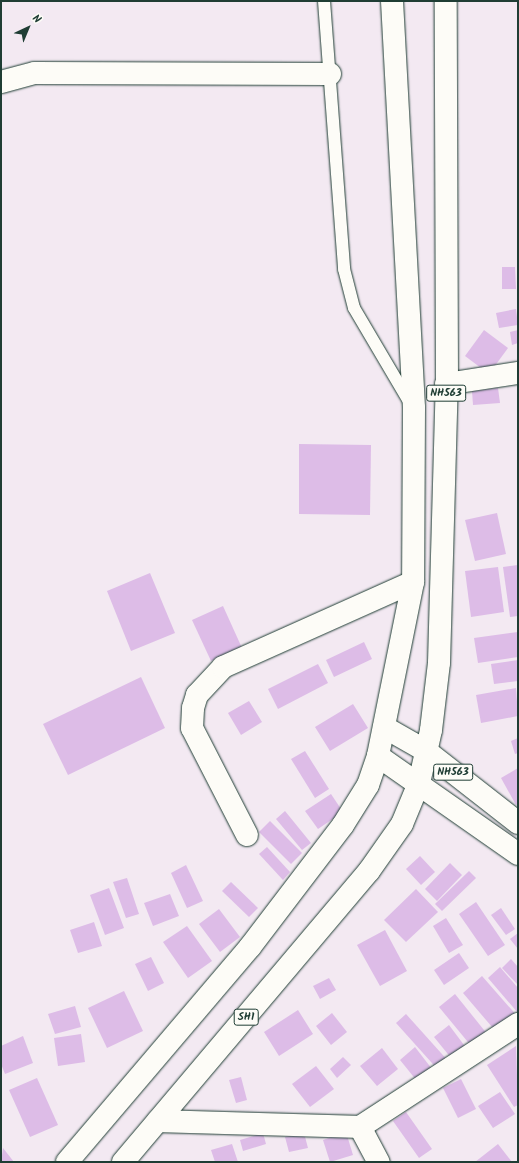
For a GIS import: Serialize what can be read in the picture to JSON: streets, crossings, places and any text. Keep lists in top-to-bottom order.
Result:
{
  "streets": {
    "main road": ["NH563", "SH1"]
  },
  "crossings": [
    ["NH563", "SH1"]
  ],
  "north": "top right"
}
